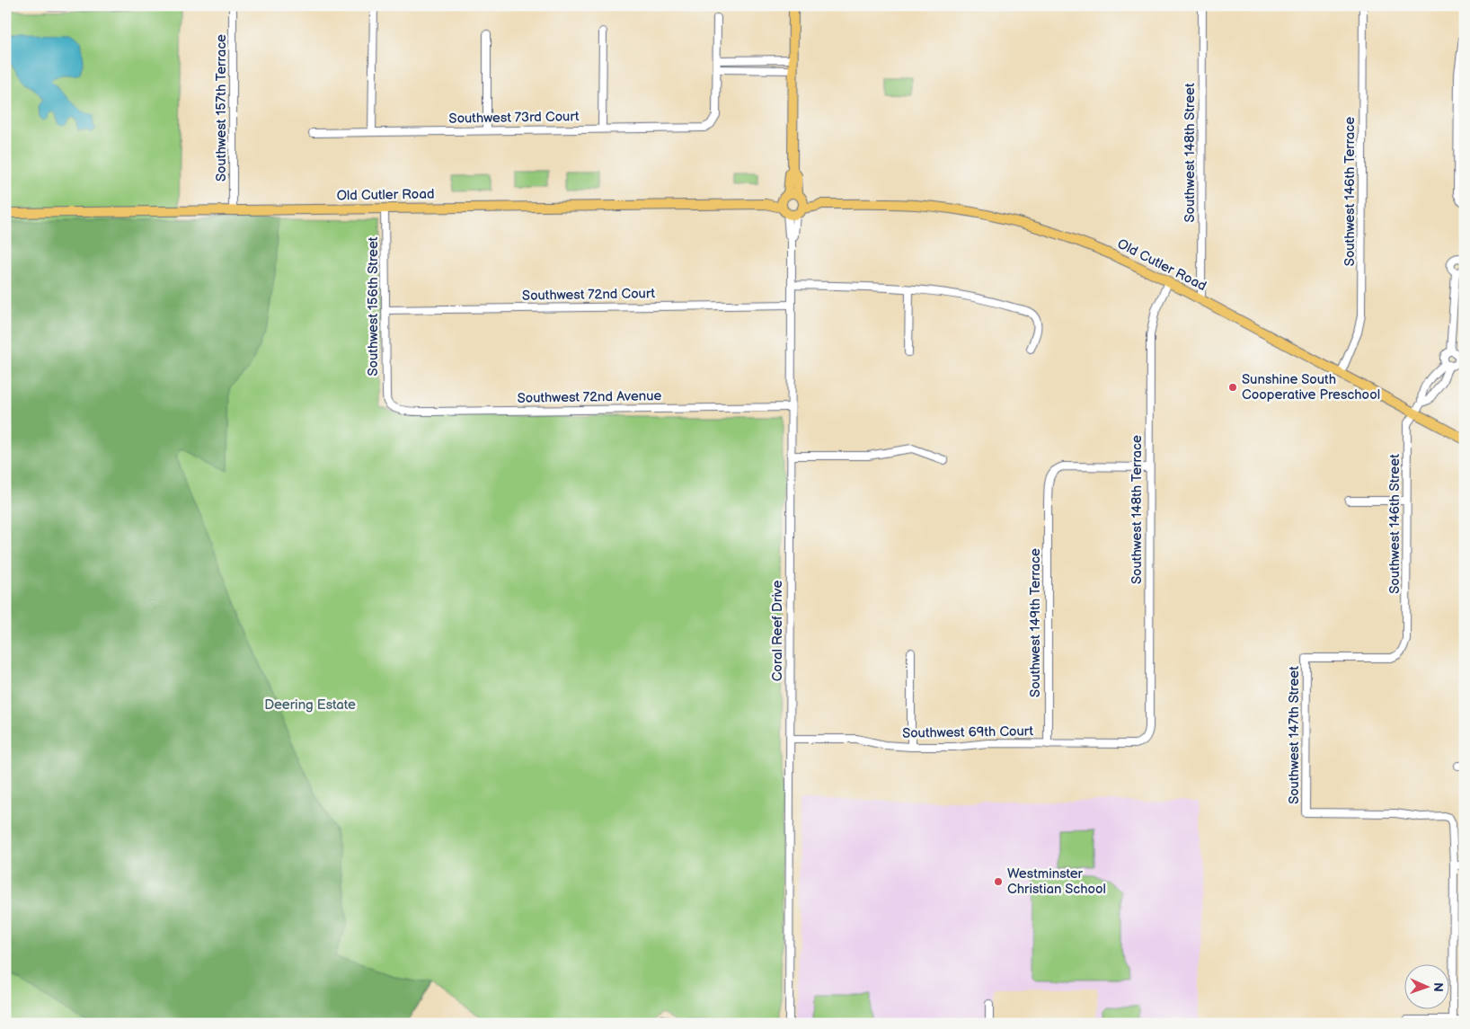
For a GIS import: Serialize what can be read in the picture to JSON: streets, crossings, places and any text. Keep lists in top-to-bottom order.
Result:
{
  "streets": {
    "main road": ["Old Cutler Road"],
    "street": [
      "Southwest 157th Terrace",
      "Southwest 73rd Court",
      "Southwest 148th Street",
      "Southwest 146th Terrace",
      "Southwest 72nd Court",
      "Southwest 156th Street",
      "Southwest 72nd Avenue",
      "Southwest 148th Terrace",
      "Southwest 146th Street",
      "Southwest 149th Terrace",
      "Coral Reef Drive",
      "Southwest 69th Court",
      "Southwest 147th Street"
    ]
  },
  "crossings": [
    ["Southwest 157th Terrace", "Old Cutler Road"],
    ["Southwest 148th Street", "Old Cutler Road"],
    ["Southwest 146th Terrace", "Old Cutler Road"],
    ["Old Cutler Road", "Southwest 156th Street"],
    ["Old Cutler Road", "Southwest 148th Terrace"],
    ["Old Cutler Road", "Southwest 146th Street"],
    ["Old Cutler Road", "Coral Reef Drive"],
    ["Southwest 72nd Court", "Southwest 156th Street"],
    ["Southwest 72nd Court", "Coral Reef Drive"],
    ["Southwest 156th Street", "Southwest 72nd Avenue"],
    ["Southwest 72nd Avenue", "Coral Reef Drive"],
    ["Southwest 148th Terrace", "Southwest 149th Terrace"],
    ["Southwest 148th Terrace", "Southwest 69th Court"],
    ["Southwest 146th Street", "Southwest 147th Street"],
    ["Southwest 149th Terrace", "Southwest 69th Court"],
    ["Coral Reef Drive", "Southwest 69th Court"]
  ],
  "parks": ["Deering Estate"],
  "places": ["Sunshine South Cooperative Preschool", "Westminster Christian School"],
  "north": "right"
}
